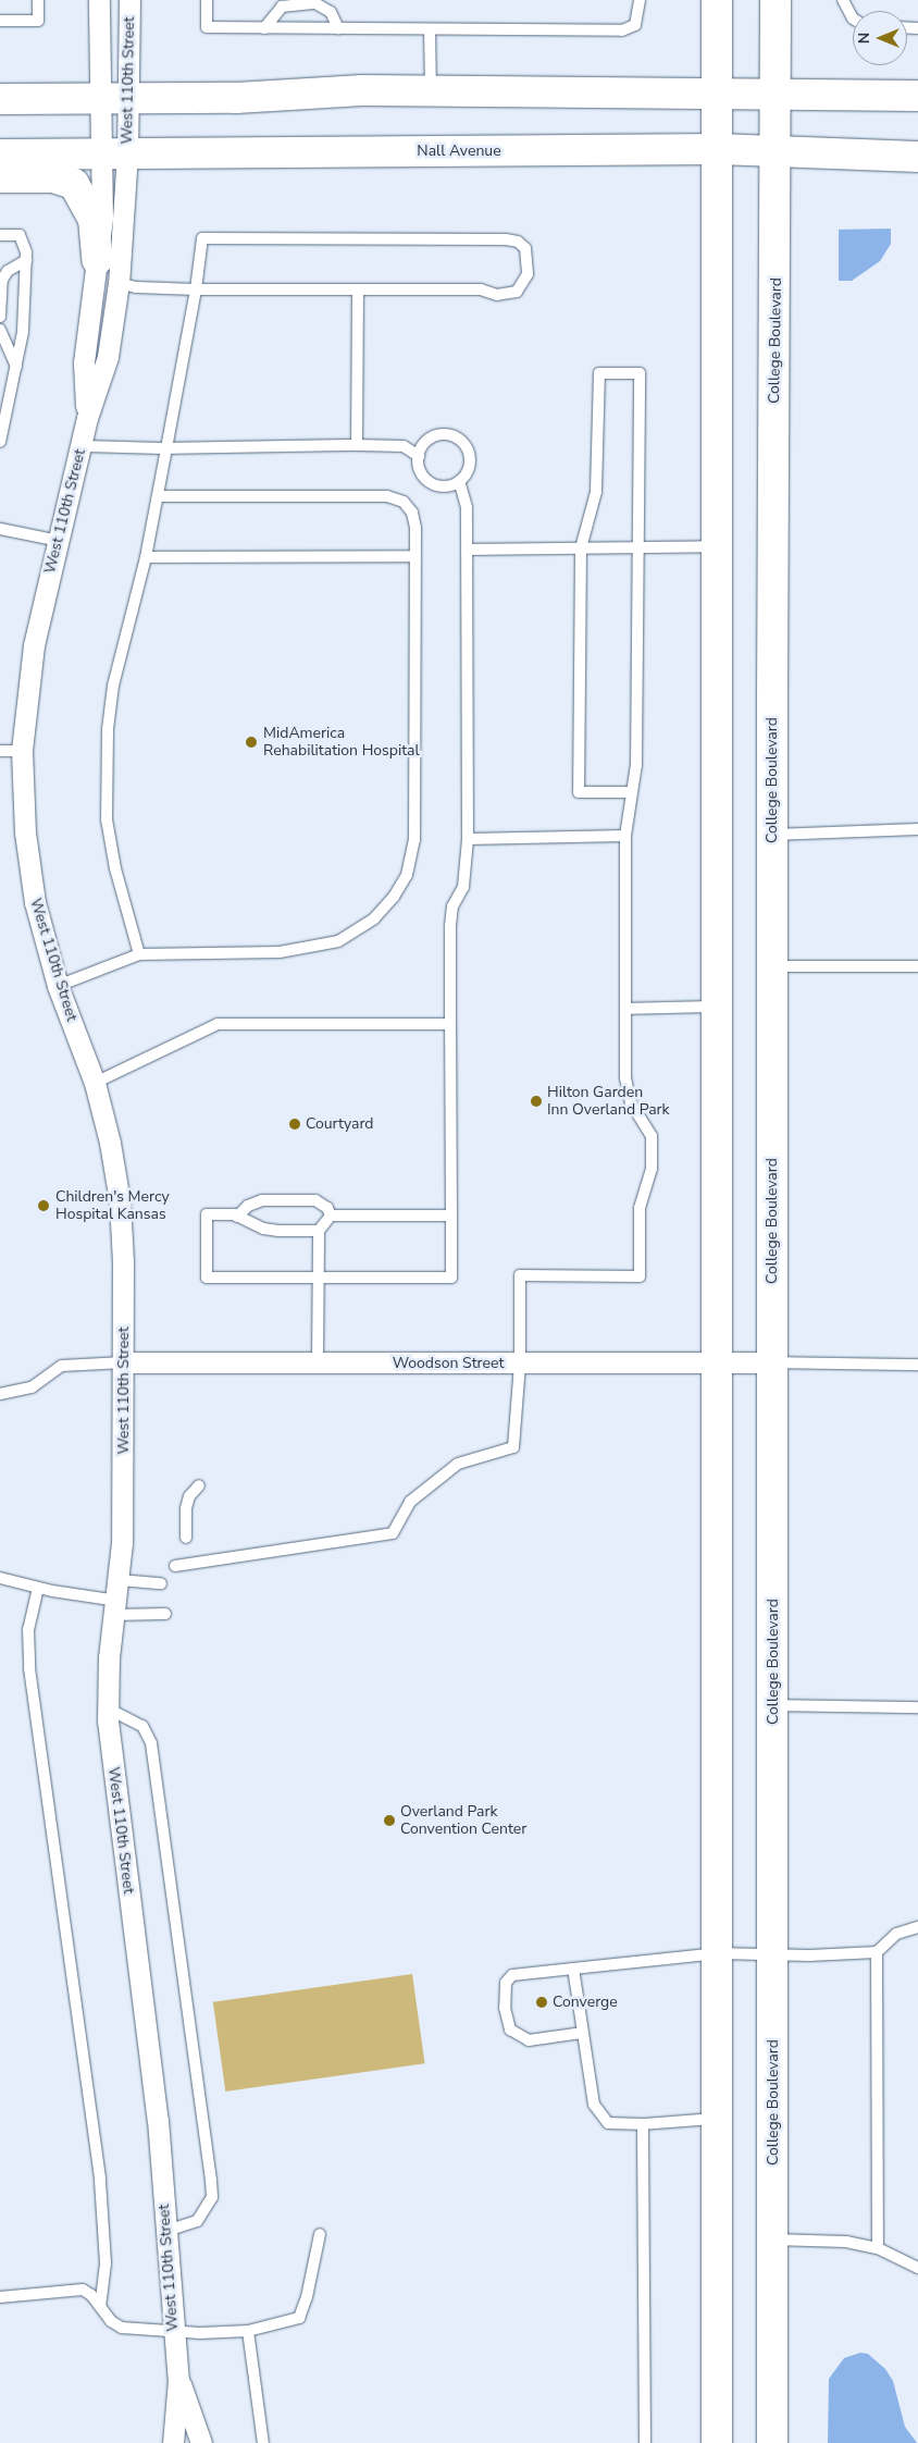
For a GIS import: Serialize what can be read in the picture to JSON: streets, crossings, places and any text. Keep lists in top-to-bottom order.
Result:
{
  "streets": {
    "main road": ["Nall Avenue", "College Boulevard"],
    "street": ["West 110th Street", "Woodson Street"]
  },
  "crossings": [
    ["West 110th Street", "Nall Avenue"],
    ["West 110th Street", "Woodson Street"],
    ["Nall Avenue", "College Boulevard"],
    ["College Boulevard", "Woodson Street"]
  ],
  "places": [
    "MidAmerica Rehabilitation Hospital",
    "Hilton Garden Inn Overland Park",
    "Courtyard",
    "Children's Mercy Hospital Kansas",
    "Overland Park Convention Center",
    "Converge"
  ],
  "north": "left"
}
